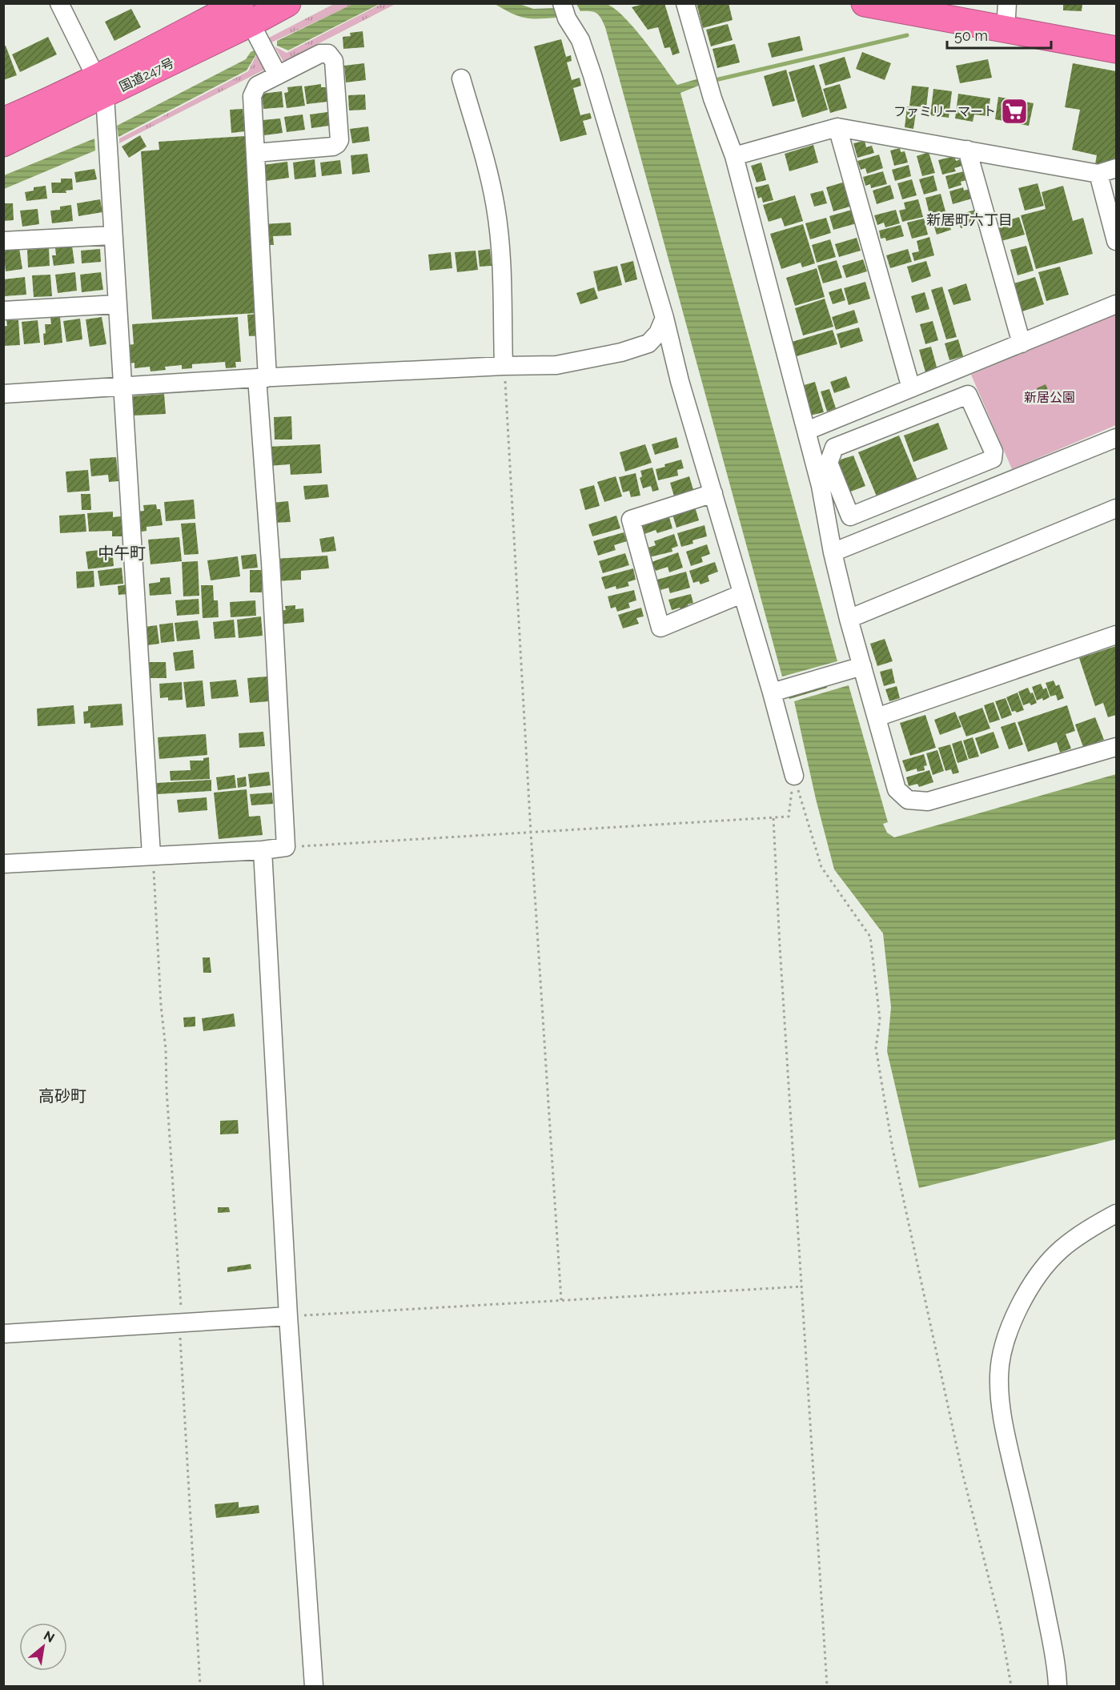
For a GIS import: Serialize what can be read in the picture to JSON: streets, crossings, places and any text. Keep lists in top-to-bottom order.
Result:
{
  "streets": {
    "highway": ["国道247号"]
  },
  "districts": ["新居町六丁目", "中午町", "高砂町"],
  "parks": ["新居公園"],
  "places": {
    "supermarket": ["ファミリーマート"]
  },
  "scale_bar": "50 m",
  "north": "top right"
}
